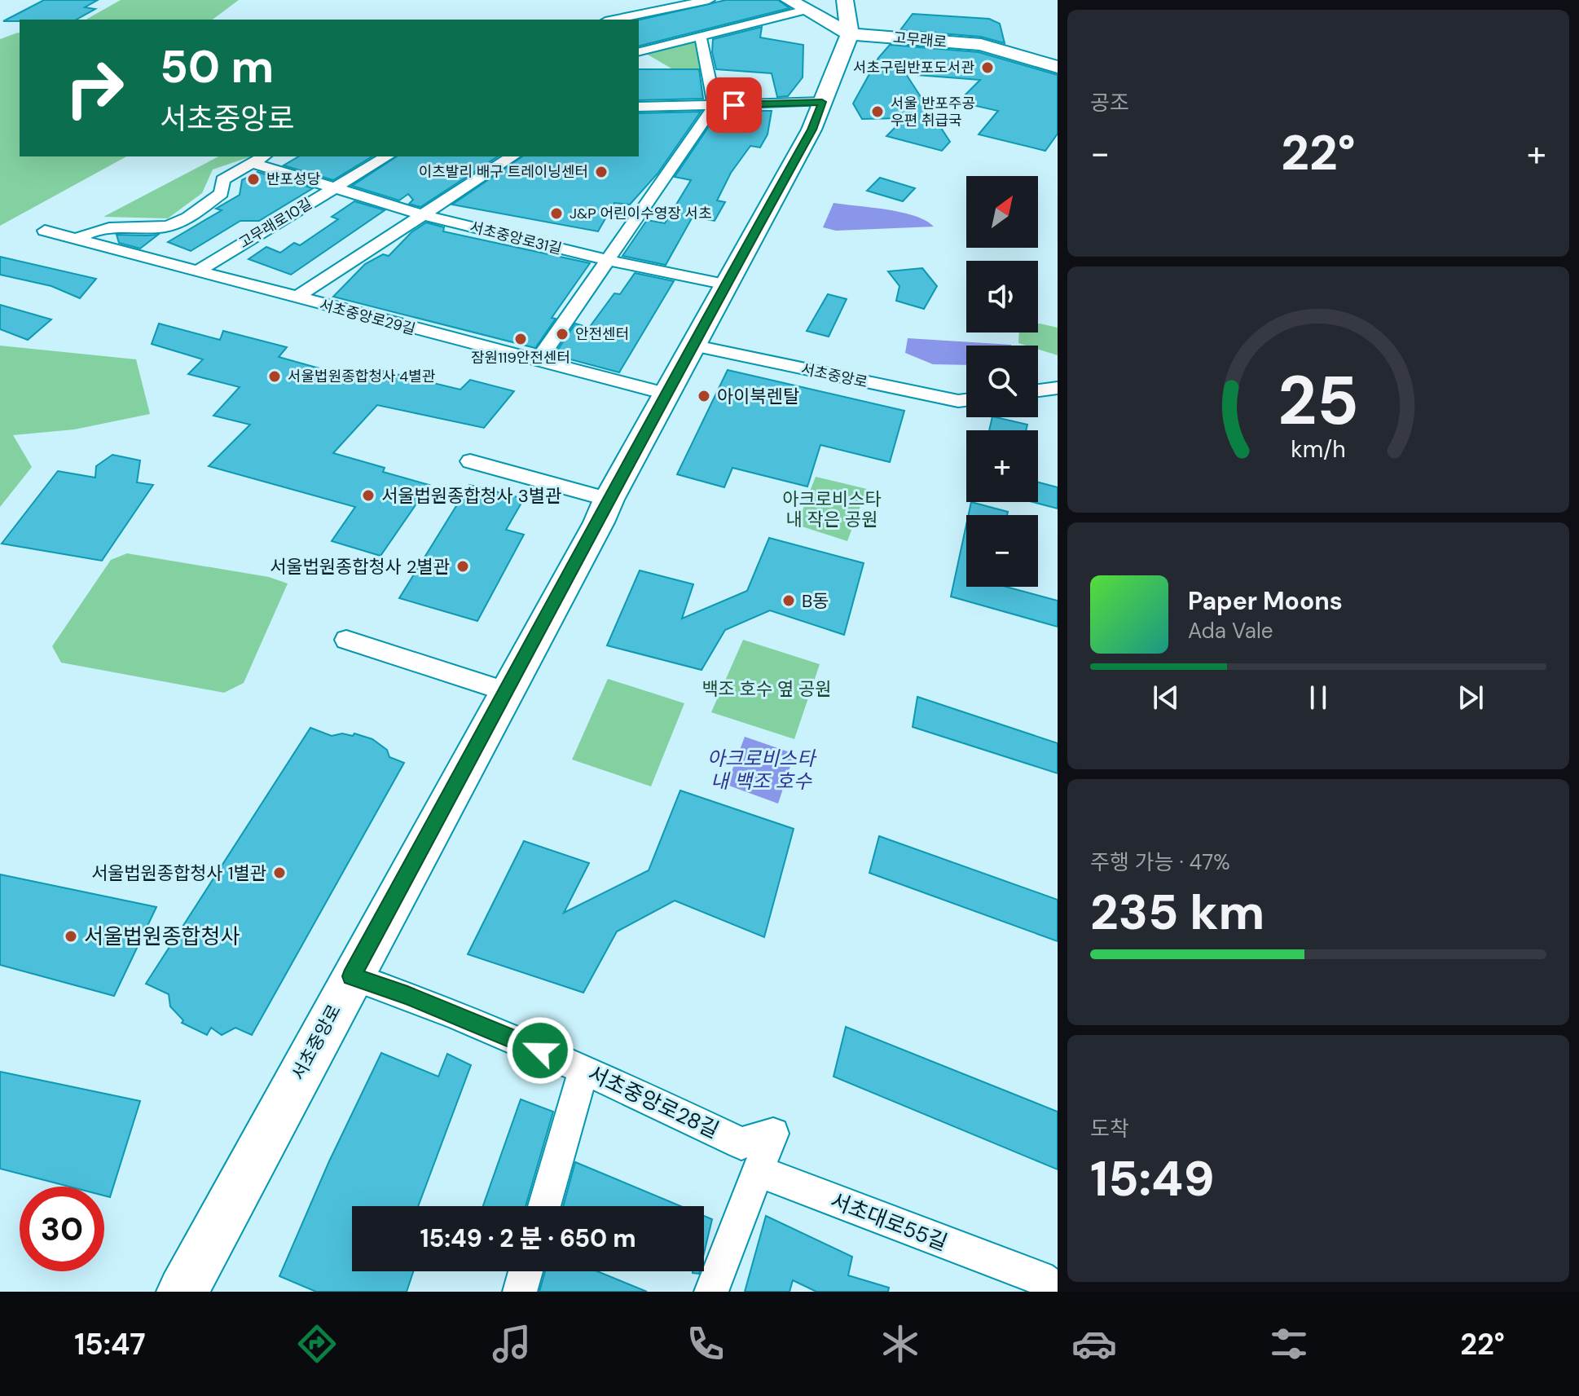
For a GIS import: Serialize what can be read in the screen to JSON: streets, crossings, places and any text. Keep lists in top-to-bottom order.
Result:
{
  "streets": {
    "main road": ["고무래로", "서초중앙로"],
    "street": [
      "고무래로10길",
      "서초중앙로31길",
      "서초중앙로29길",
      "서초중앙로28길",
      "서초대로55길"
    ]
  },
  "crossings": [
    ["고무래로", "서초중앙로"],
    ["고무래로10길", "서초중앙로31길"],
    ["고무래로10길", "서초중앙로29길"],
    ["서초중앙로31길", "서초중앙로"],
    ["서초중앙로29길", "서초중앙로"],
    ["서초중앙로", "서초중앙로28길"],
    ["서초중앙로28길", "서초대로55길"]
  ],
  "water": ["아크로비스타 내 백조 호수"],
  "parks": ["아크로비스타 내 작은 공원", "백조 호수 옆 공원"],
  "places": [
    "서초구립반포도서관",
    "서울 반포주공 우편 취급국",
    "이츠발리 배구 트레이닝센터",
    "반포성당",
    "J&P 어린이수영장 서초",
    "안전센터",
    "잠원119안전센터",
    "서울법원종합청사 4별관",
    "아이북렌탈",
    "서울법원종합청사 3별관",
    "서울법원종합청사 2별관",
    "B동",
    "서울법원종합청사 1별관",
    "서울법원종합청사"
  ],
  "north": "top right",
  "page": {
    "tile": [
      "공조",
      ["주행 가능 · 47%", "235 km"],
      ["도착", "15:49"]
    ],
    "turn": ["50 m", "서초중앙로"],
    "heat": ["−", "22°", "+"],
    "map_buttons": ["+", "−"],
    "song": ["Paper Moons", "Ada Vale"],
    "limit": "30",
    "trip": "15:49 · 2 분 · 650 m",
    "tabs": ["15:47", "22°"],
    "gauge": ["25", "km/h"]
  }
}
